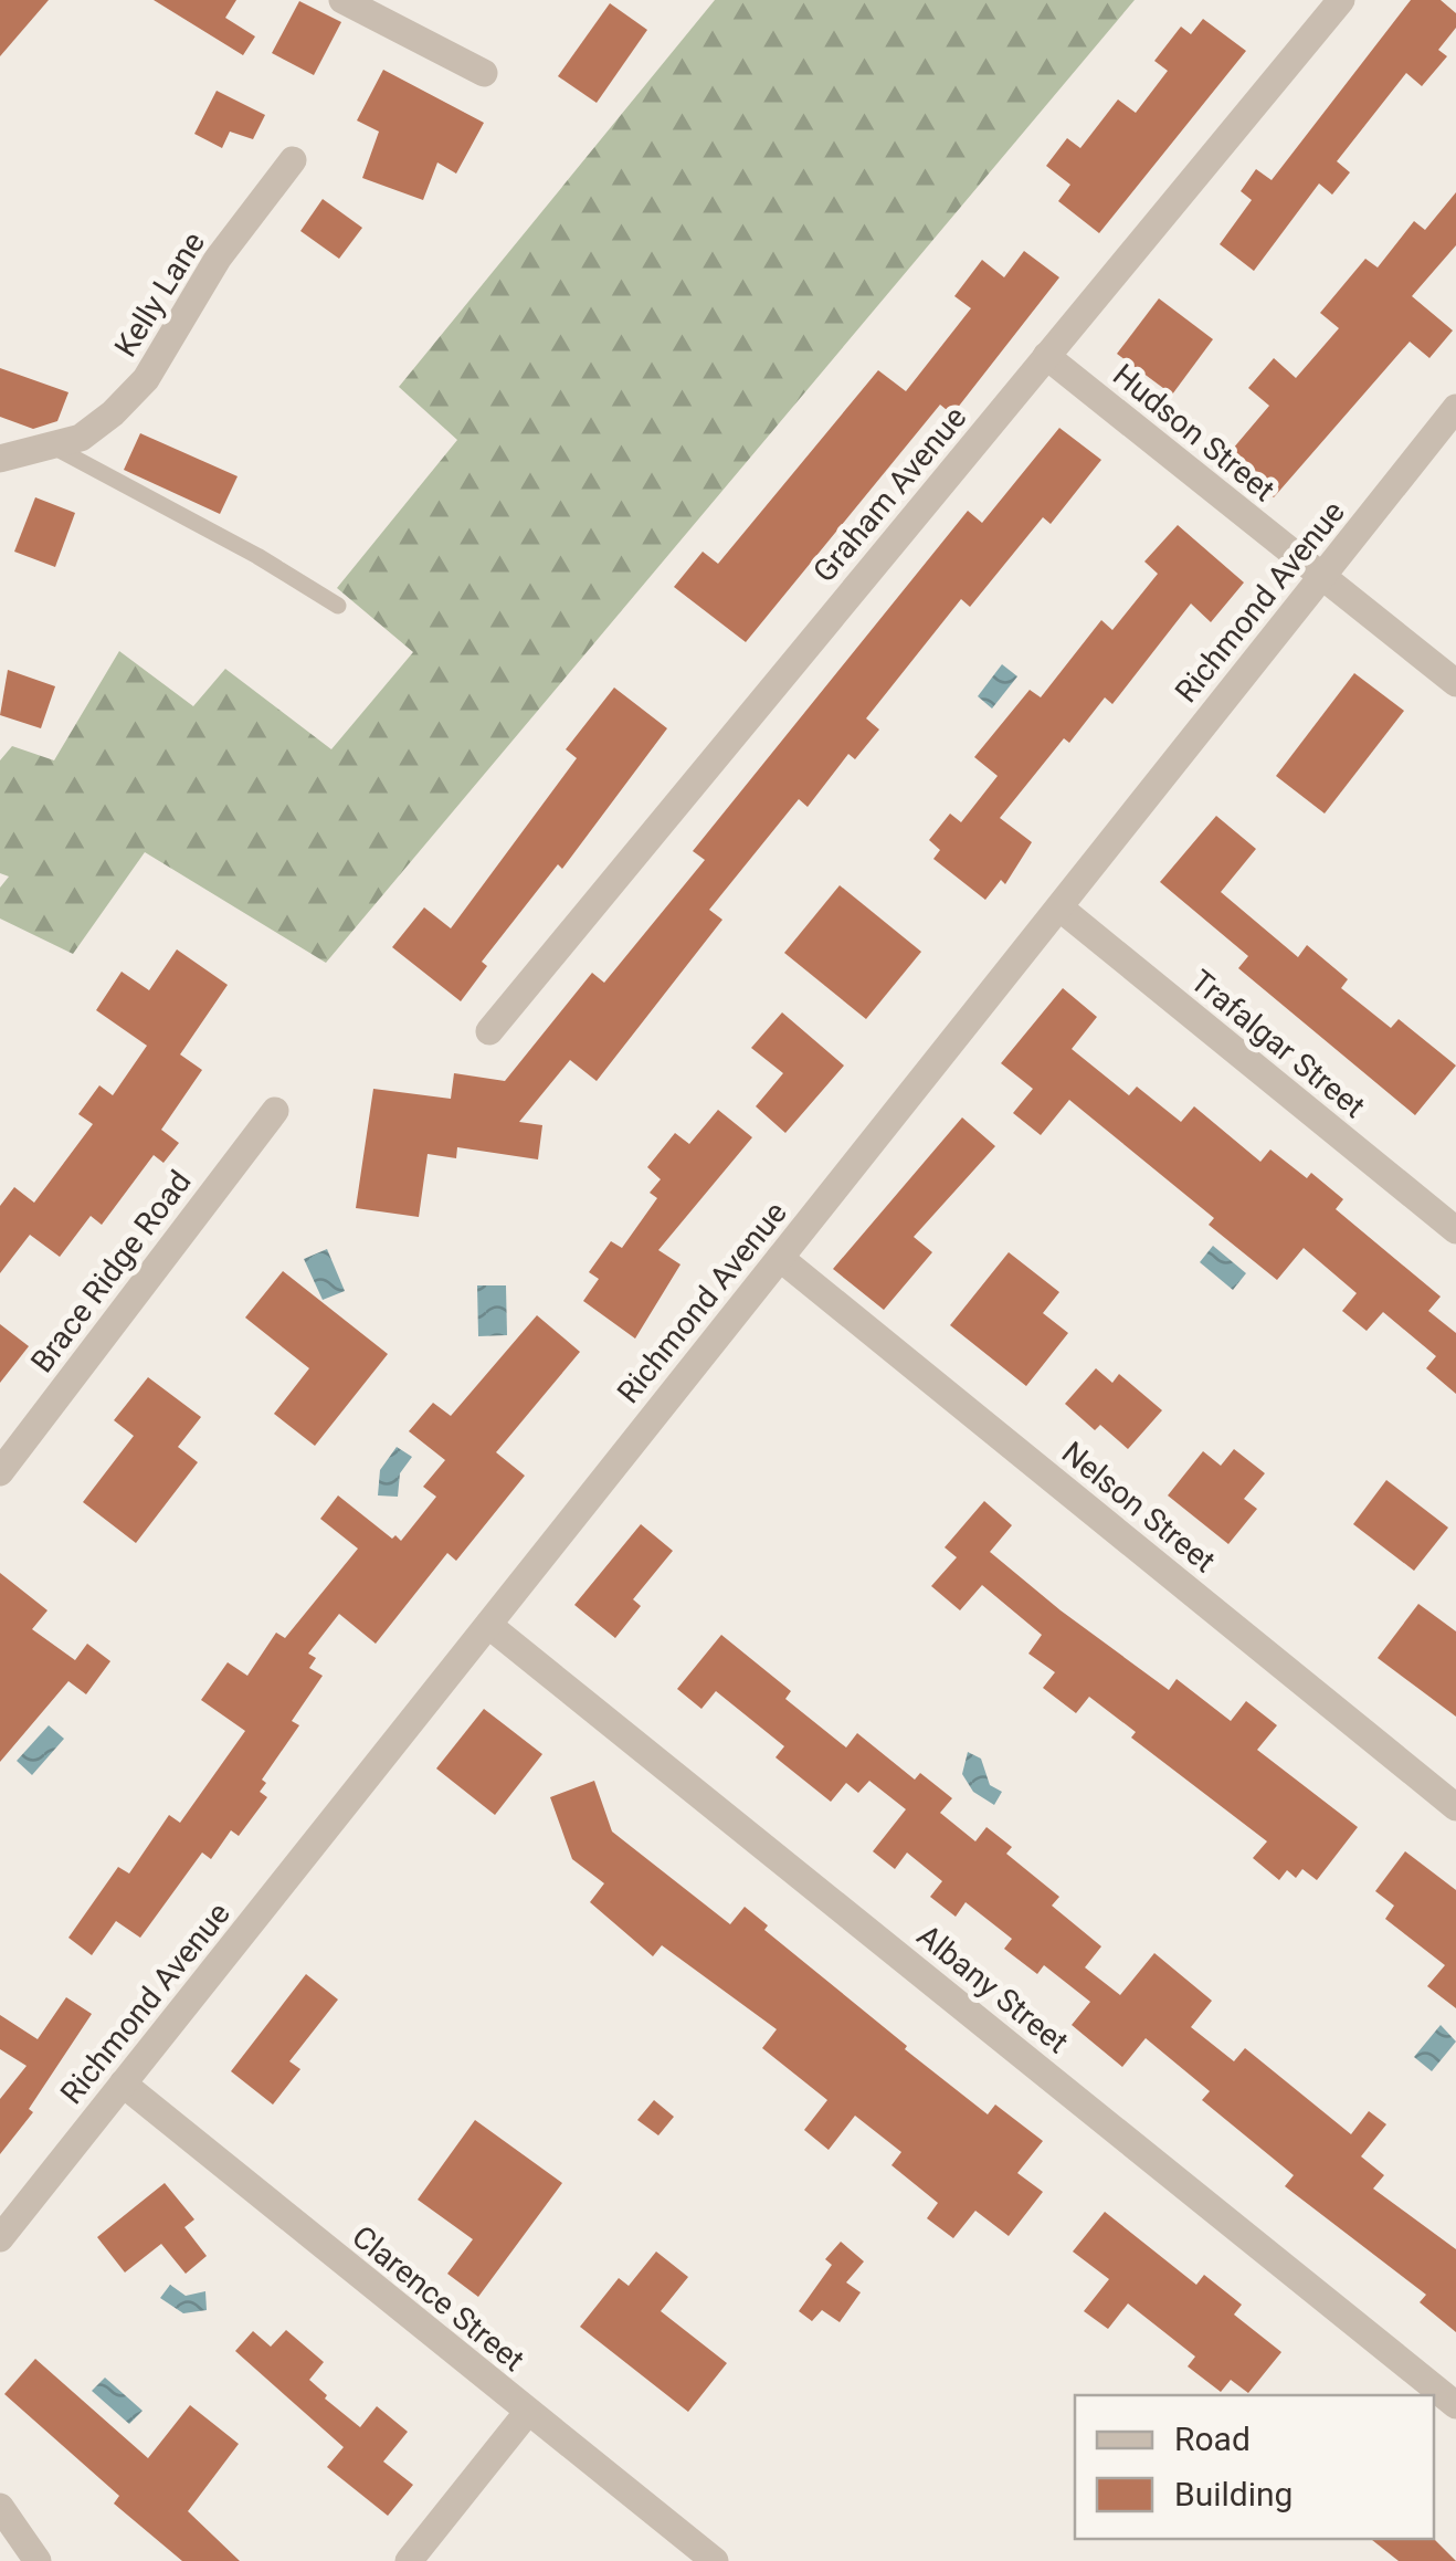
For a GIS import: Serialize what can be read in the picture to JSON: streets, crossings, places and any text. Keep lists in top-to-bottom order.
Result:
{
  "streets": {
    "street": [
      "Kelly Lane",
      "Hudson Street",
      "Graham Avenue",
      "Richmond Avenue",
      "Trafalgar Street",
      "Brace Ridge Road",
      "Nelson Street",
      "Albany Street",
      "Clarence Street"
    ]
  },
  "crossings": [
    ["Hudson Street", "Graham Avenue"],
    ["Hudson Street", "Richmond Avenue"],
    ["Richmond Avenue", "Trafalgar Street"],
    ["Richmond Avenue", "Nelson Street"],
    ["Richmond Avenue", "Albany Street"],
    ["Richmond Avenue", "Clarence Street"]
  ],
  "legend": ["Road", "Building"]
}
